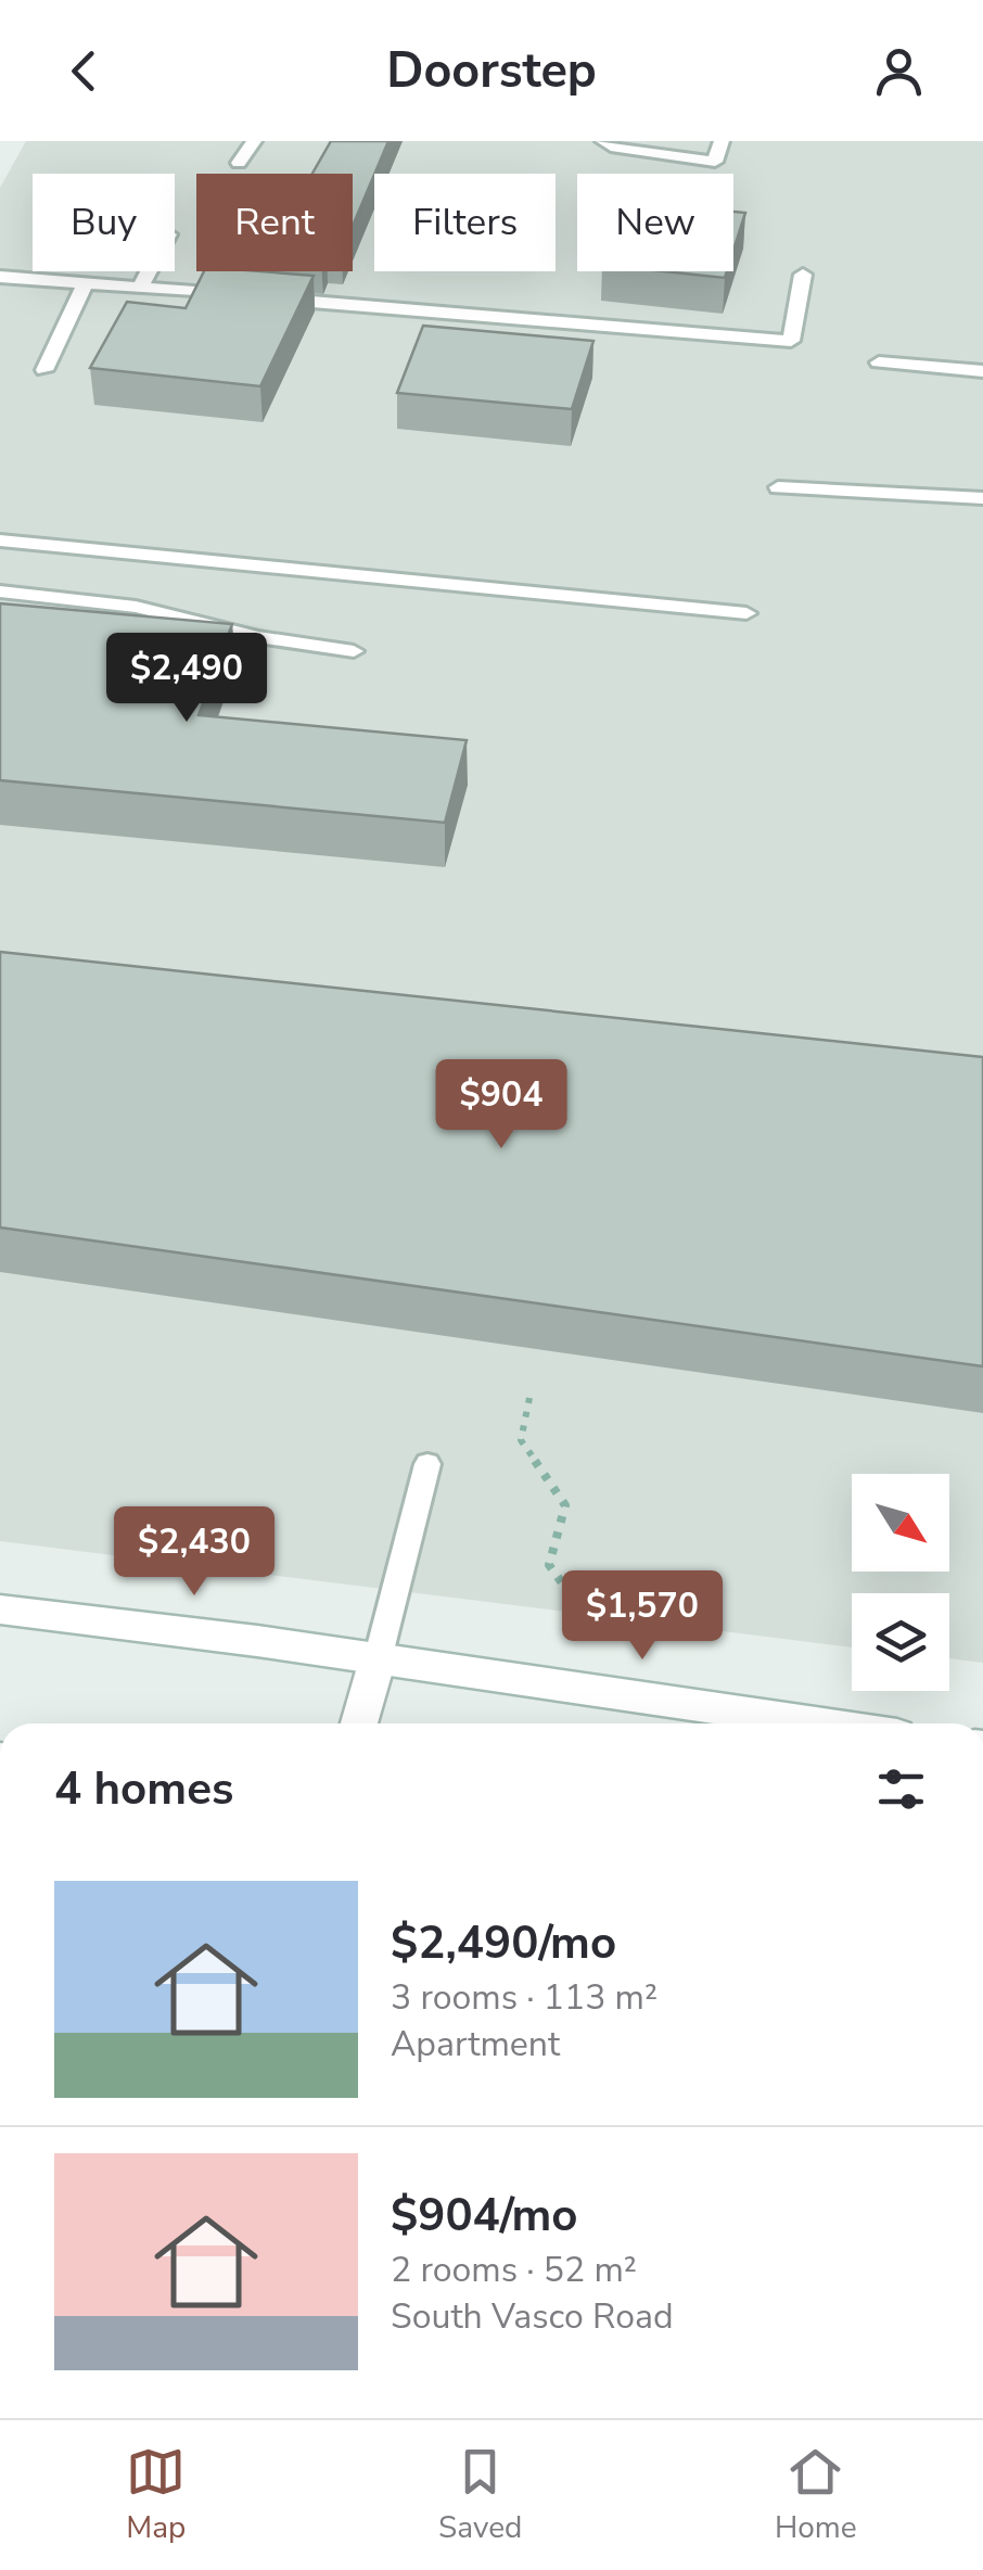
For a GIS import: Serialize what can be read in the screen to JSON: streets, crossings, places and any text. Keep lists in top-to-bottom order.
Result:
{
  "north": "bottom right",
  "page": {
    "header": "Doorstep",
    "chip": [
      "Buy",
      "Rent",
      "Filters",
      "New"
    ],
    "price": [
      "$2,490",
      "$904",
      "$2,430",
      "$1,570"
    ],
    "heading": "4 homes",
    "list": [
      {
        "name": "$2,490/mo",
        "note": "3 rooms · 113 m² · Apartment"
      },
      {
        "name": "$904/mo",
        "note": "2 rooms · 52 m² · South Vasco Road"
      }
    ],
    "tabs": ["Map", "Saved", "Home"]
  }
}
